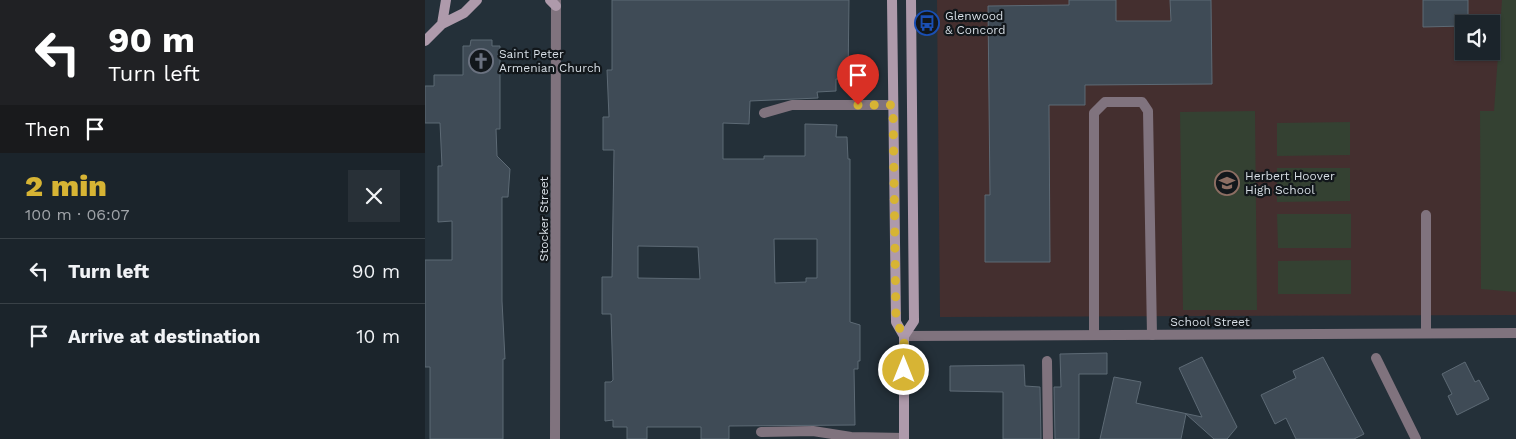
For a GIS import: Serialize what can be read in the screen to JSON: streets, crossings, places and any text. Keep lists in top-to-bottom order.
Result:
{
  "streets": {
    "street": ["Stocker Street", "School Street"]
  },
  "places": {
    "bus stop": ["Glenwood & Concord"],
    "church": ["Saint Peter Armenian Church"],
    "school or university": ["Herbert Hoover High School"]
  },
  "page": {
    "turn": ["90 m", "Turn left"],
    "then": "Then",
    "heading": ["2 min", "100 m · 06:07"],
    "list": [
      {
        "name": "Turn left",
        "value": "90 m"
      },
      {
        "name": "Arrive at destination",
        "value": "10 m"
      }
    ]
  }
}
